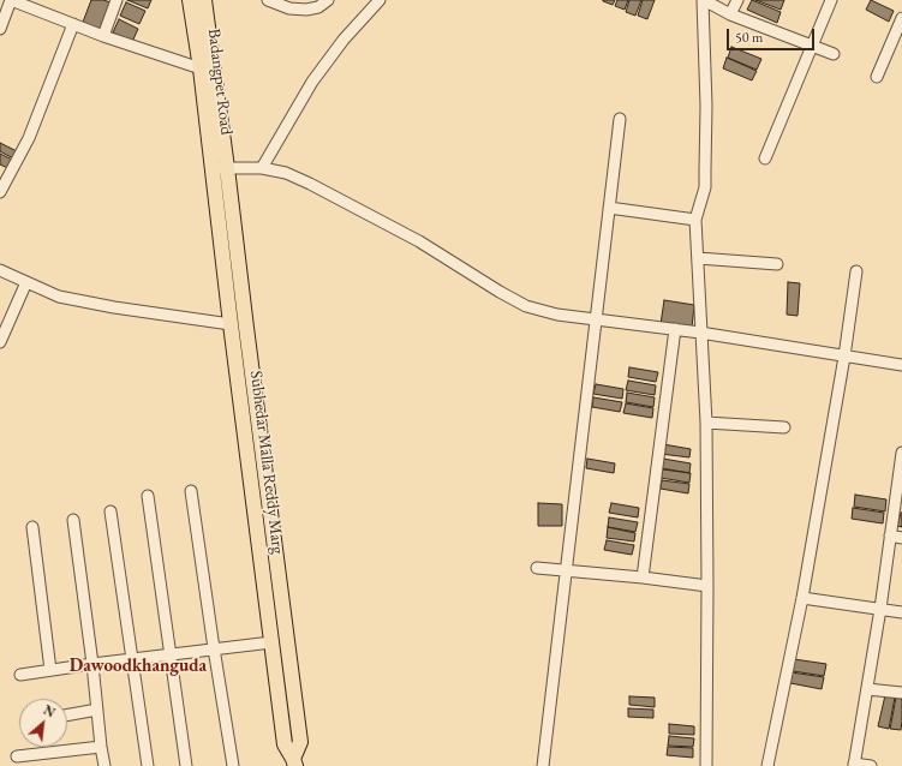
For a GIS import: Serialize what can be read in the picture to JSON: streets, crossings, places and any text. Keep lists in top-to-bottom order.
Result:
{
  "streets": {
    "main road": ["Badangpet Road", "Subhedar Malla Reddy Marg"]
  },
  "crossings": [
    ["Badangpet Road", "Subhedar Malla Reddy Marg"]
  ],
  "districts": ["Dawoodkhanguda"],
  "scale_bar": "50 m",
  "north": "top right"
}
